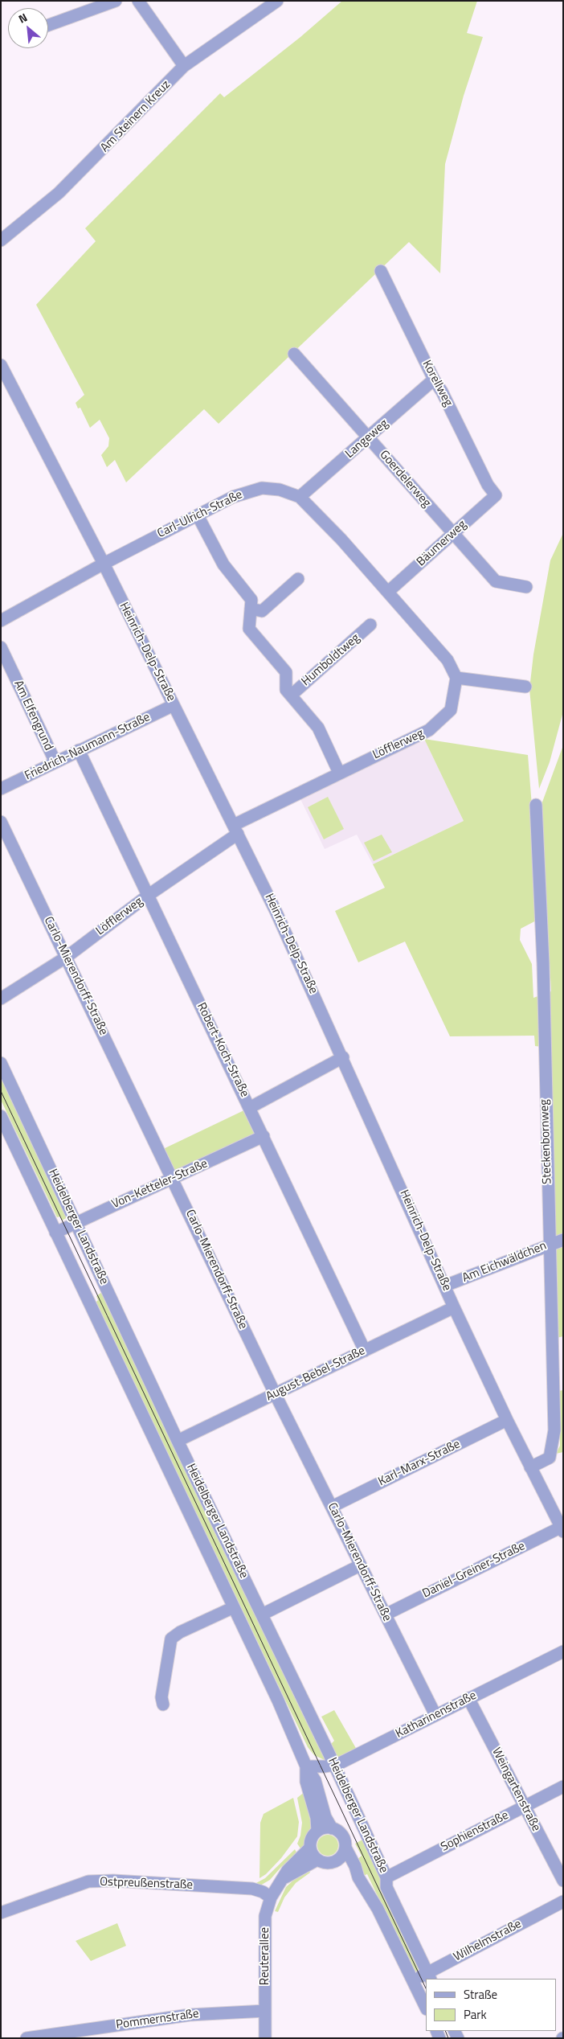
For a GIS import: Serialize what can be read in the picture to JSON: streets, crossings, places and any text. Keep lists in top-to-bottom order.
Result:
{
  "streets": {
    "street": [
      "Am Steinern Kreuz",
      "Korellweg",
      "Langeweg",
      "Goerdelerweg",
      "Carl-Ulrich-Straße",
      "Bäumerweg",
      "Heinrich-Delp-Straße",
      "Humboldtweg",
      "Am Elfengrund",
      "Löfflerweg",
      "Friedrich-Naumann-Straße",
      "Carlo-Mierendorff-Straße",
      "Robert-Koch-Straße",
      "Steckenbornweg",
      "Von-Ketteler-Straße",
      "Heidelberger Landstraße",
      "Am Eichwäldchen",
      "August-Bebel-Straße",
      "Karl-Marx-Straße",
      "Daniel-Greiner-Straße",
      "Katharinenstraße",
      "Weingartenstraße",
      "Sophienstraße",
      "Ostpreußenstraße",
      "Wilhelmstraße",
      "Reuterallee",
      "Pommernstraße"
    ]
  },
  "crossings": [
    ["Korellweg", "Langeweg"],
    ["Korellweg", "Bäumerweg"],
    ["Langeweg", "Goerdelerweg"],
    ["Langeweg", "Carl-Ulrich-Straße"],
    ["Goerdelerweg", "Bäumerweg"],
    ["Carl-Ulrich-Straße", "Bäumerweg"],
    ["Carl-Ulrich-Straße", "Heinrich-Delp-Straße"],
    ["Carl-Ulrich-Straße", "Humboldtweg"],
    ["Carl-Ulrich-Straße", "Löfflerweg"],
    ["Heinrich-Delp-Straße", "Löfflerweg"],
    ["Heinrich-Delp-Straße", "Friedrich-Naumann-Straße"],
    ["Heinrich-Delp-Straße", "Steckenbornweg"],
    ["Heinrich-Delp-Straße", "Am Eichwäldchen"],
    ["Heinrich-Delp-Straße", "August-Bebel-Straße"],
    ["Heinrich-Delp-Straße", "Karl-Marx-Straße"],
    ["Heinrich-Delp-Straße", "Daniel-Greiner-Straße"],
    ["Humboldtweg", "Löfflerweg"],
    ["Am Elfengrund", "Friedrich-Naumann-Straße"],
    ["Löfflerweg", "Carlo-Mierendorff-Straße"],
    ["Löfflerweg", "Robert-Koch-Straße"],
    ["Friedrich-Naumann-Straße", "Robert-Koch-Straße"],
    ["Carlo-Mierendorff-Straße", "Von-Ketteler-Straße"],
    ["Carlo-Mierendorff-Straße", "August-Bebel-Straße"],
    ["Carlo-Mierendorff-Straße", "Karl-Marx-Straße"],
    ["Carlo-Mierendorff-Straße", "Daniel-Greiner-Straße"],
    ["Carlo-Mierendorff-Straße", "Katharinenstraße"],
    ["Robert-Koch-Straße", "Von-Ketteler-Straße"],
    ["Robert-Koch-Straße", "August-Bebel-Straße"],
    ["Steckenbornweg", "Am Eichwäldchen"],
    ["Von-Ketteler-Straße", "Heidelberger Landstraße"],
    ["Heidelberger Landstraße", "August-Bebel-Straße"],
    ["Heidelberger Landstraße", "Katharinenstraße"],
    ["Heidelberger Landstraße", "Sophienstraße"],
    ["Heidelberger Landstraße", "Wilhelmstraße"],
    ["Heidelberger Landstraße", "Reuterallee"],
    ["Katharinenstraße", "Weingartenstraße"],
    ["Weingartenstraße", "Sophienstraße"],
    ["Ostpreußenstraße", "Reuterallee"],
    ["Reuterallee", "Pommernstraße"]
  ],
  "legend": ["Straße", "Park"],
  "north": "top left"
}
